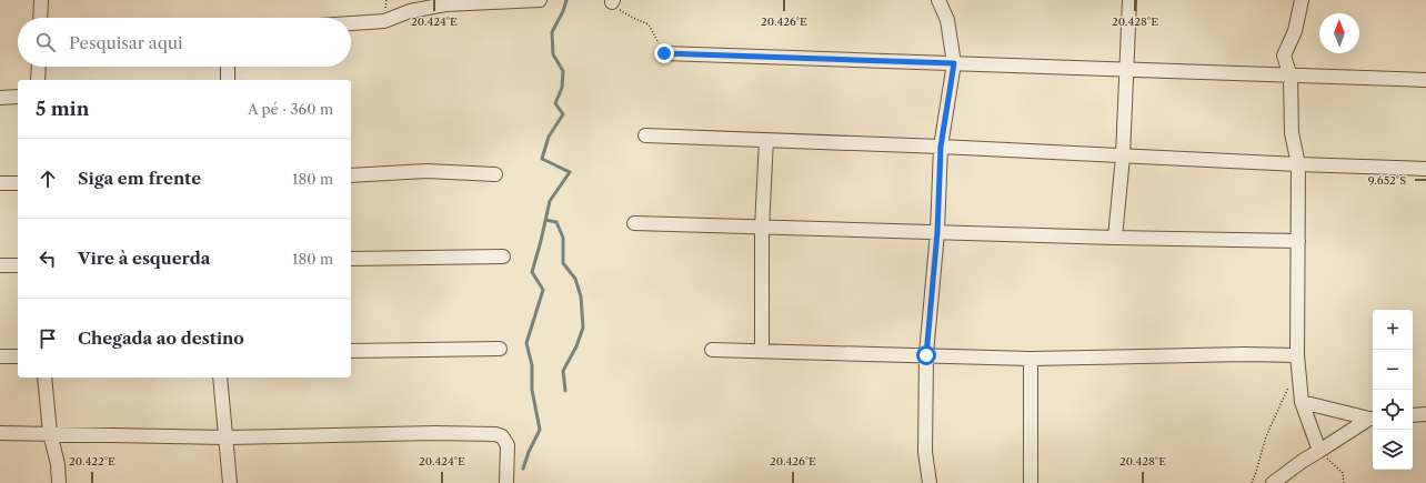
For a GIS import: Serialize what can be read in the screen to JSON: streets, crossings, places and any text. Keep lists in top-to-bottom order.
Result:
{
  "north": "top",
  "page": {
    "search": "Pesquisar aqui",
    "heading": ["5 min", "A pé · 360 m"],
    "list": [
      ["Siga em frente", "180 m"],
      ["Vire à esquerda", "180 m"],
      "Chegada ao destino"
    ],
    "map_buttons": ["+", "−"]
  },
  "coordinates": [
    "20.424°E",
    "20.426°E",
    "20.428°E",
    "9.652°S",
    "20.422°E"
  ]
}
